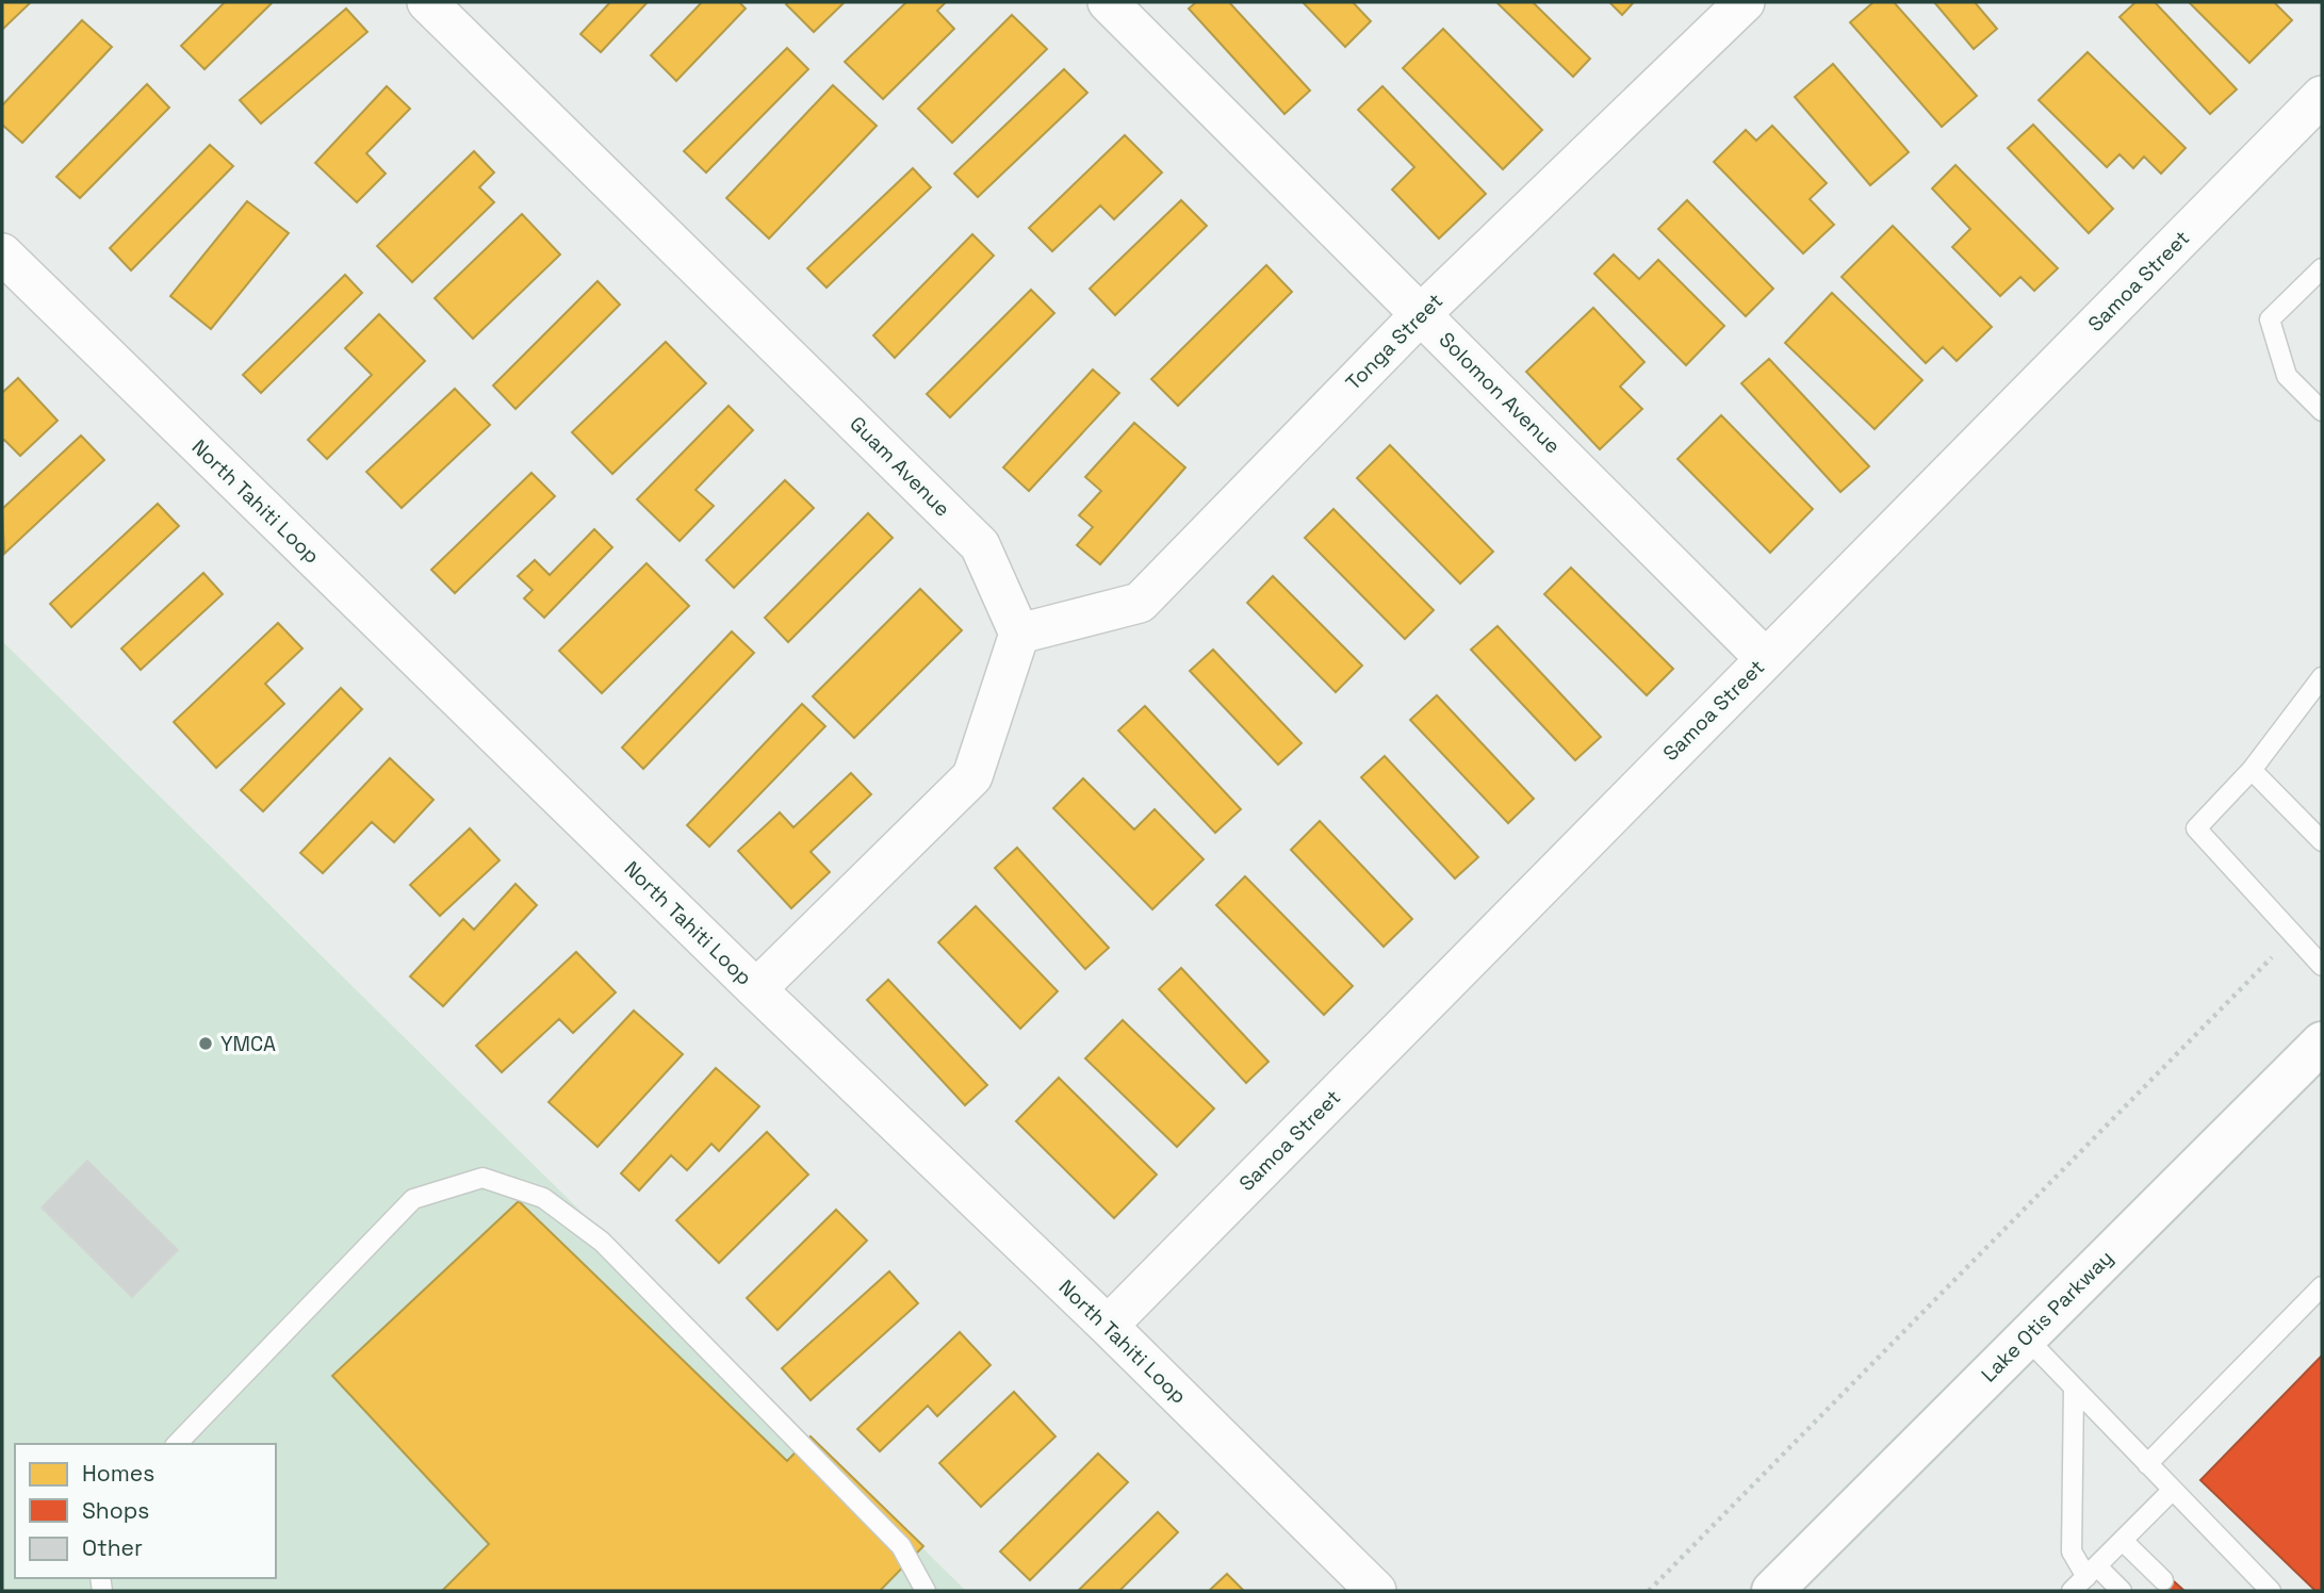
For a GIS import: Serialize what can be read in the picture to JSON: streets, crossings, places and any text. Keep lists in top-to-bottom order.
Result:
{
  "streets": {
    "main road": ["Lake Otis Parkway"],
    "street": [
      "Samoa Street",
      "Tonga Street",
      "Solomon Avenue",
      "Guam Avenue",
      "North Tahiti Loop"
    ]
  },
  "crossings": [
    ["Samoa Street", "Solomon Avenue"],
    ["Samoa Street", "North Tahiti Loop"],
    ["Tonga Street", "Solomon Avenue"],
    ["Tonga Street", "Guam Avenue"]
  ],
  "places": ["YMCA"],
  "legend": ["Homes", "Shops", "Other"]
}
